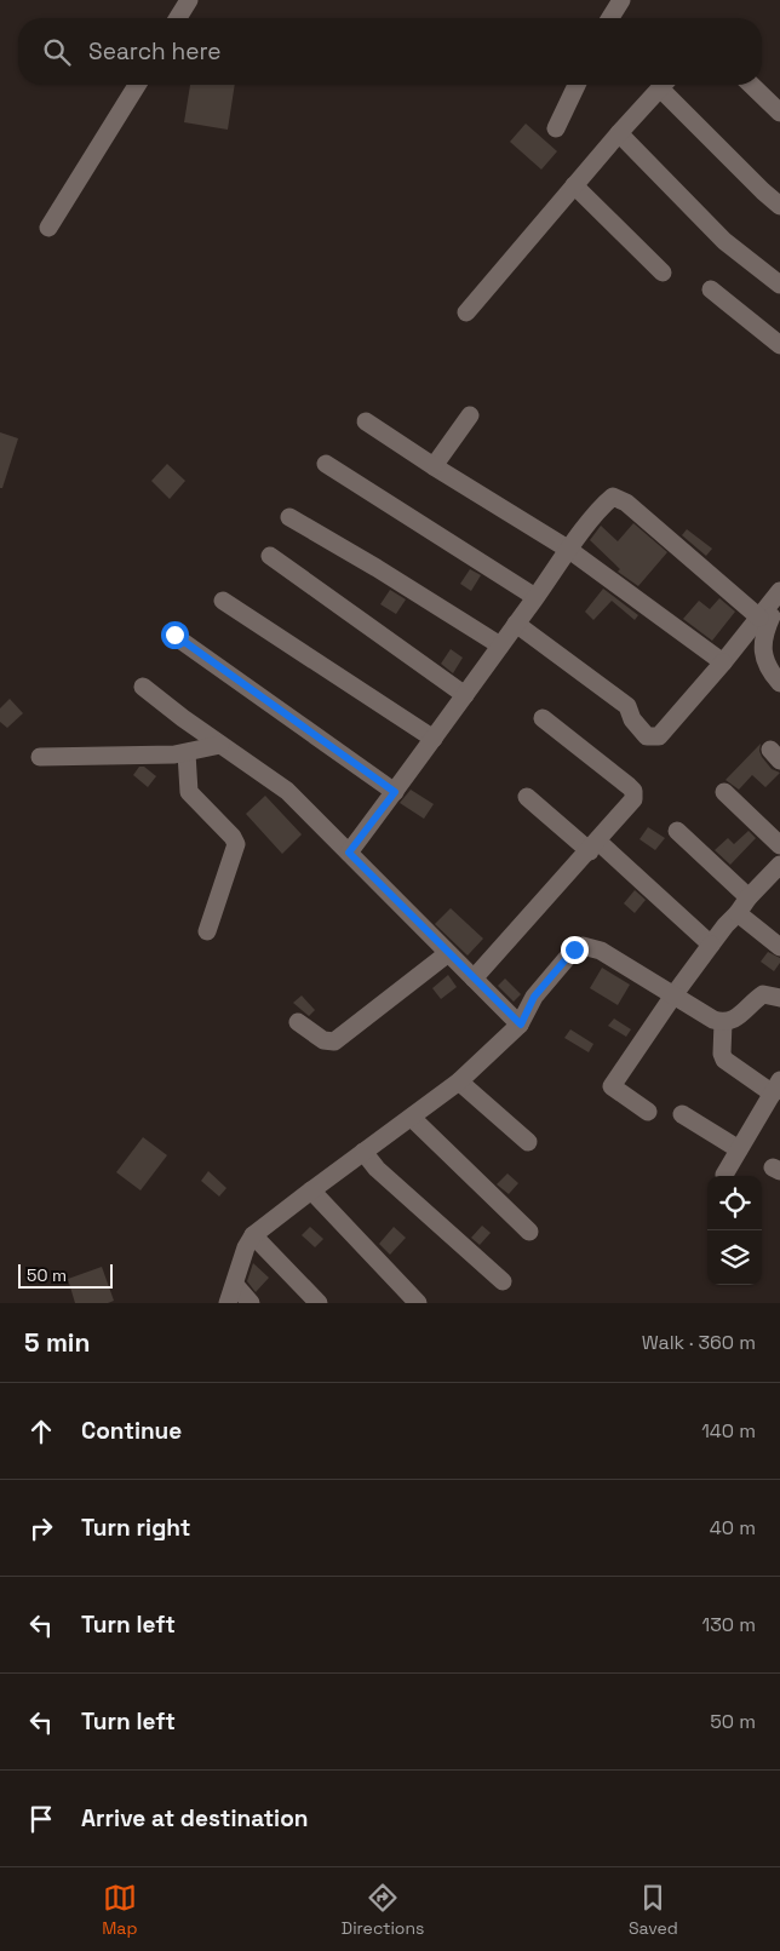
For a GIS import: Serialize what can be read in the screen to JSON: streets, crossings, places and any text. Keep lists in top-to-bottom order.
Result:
{
  "scale_bar": "50 m",
  "page": {
    "search": "Search here",
    "scale": "50 m",
    "heading": ["5 min", "Walk · 360 m"],
    "list": [
      ["Continue", "140 m"],
      ["Turn right", "40 m"],
      ["Turn left", "130 m"],
      ["Turn left", "50 m"],
      "Arrive at destination"
    ],
    "nav": ["Map", "Directions", "Saved"]
  }
}
